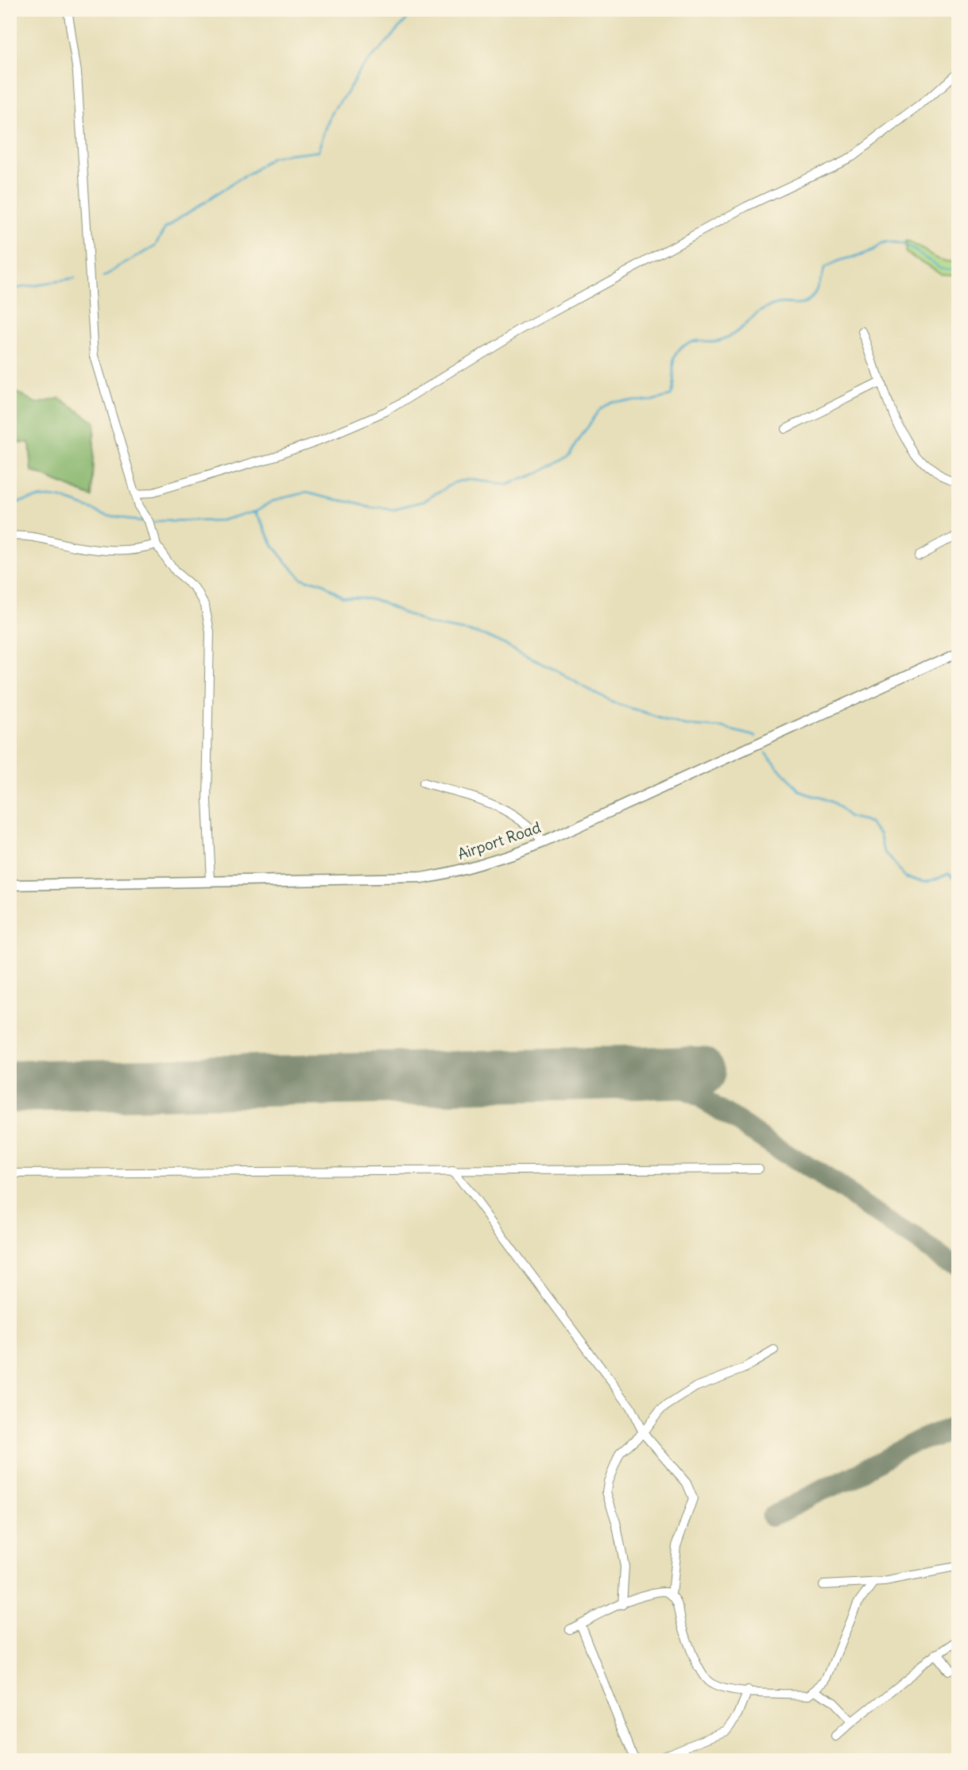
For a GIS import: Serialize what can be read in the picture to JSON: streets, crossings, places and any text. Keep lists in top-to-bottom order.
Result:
{
  "streets": {
    "street": ["Airport Road"]
  }
}
